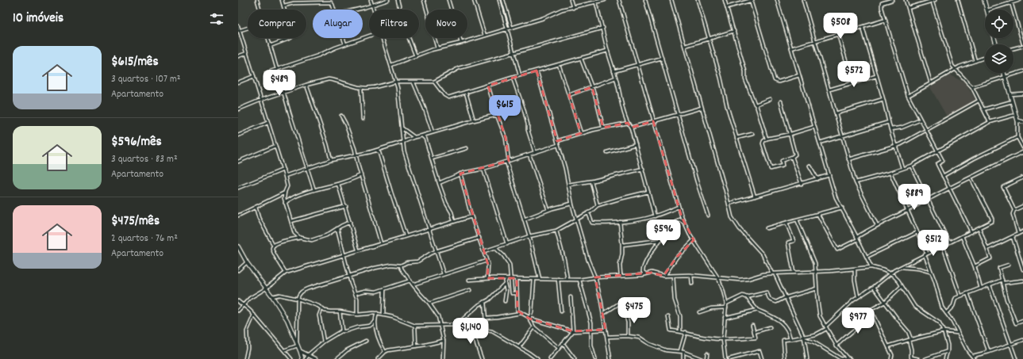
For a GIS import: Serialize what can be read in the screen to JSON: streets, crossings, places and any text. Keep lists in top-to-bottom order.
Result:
{
  "page": {
    "heading": "10 imóveis",
    "chip": [
      "Comprar",
      "Alugar",
      "Filtros",
      "Novo"
    ],
    "price": [
      "$508",
      "$572",
      "$489",
      "$615",
      "$889",
      "$596",
      "$512",
      "$475",
      "$977",
      "$1,140"
    ],
    "list": [
      {
        "name": "$615/mês",
        "note": "3 quartos · 107 m² · Apartamento"
      },
      {
        "name": "$596/mês",
        "note": "3 quartos · 83 m² · Apartamento"
      },
      {
        "name": "$475/mês",
        "note": "2 quartos · 76 m² · Apartamento"
      }
    ]
  }
}
